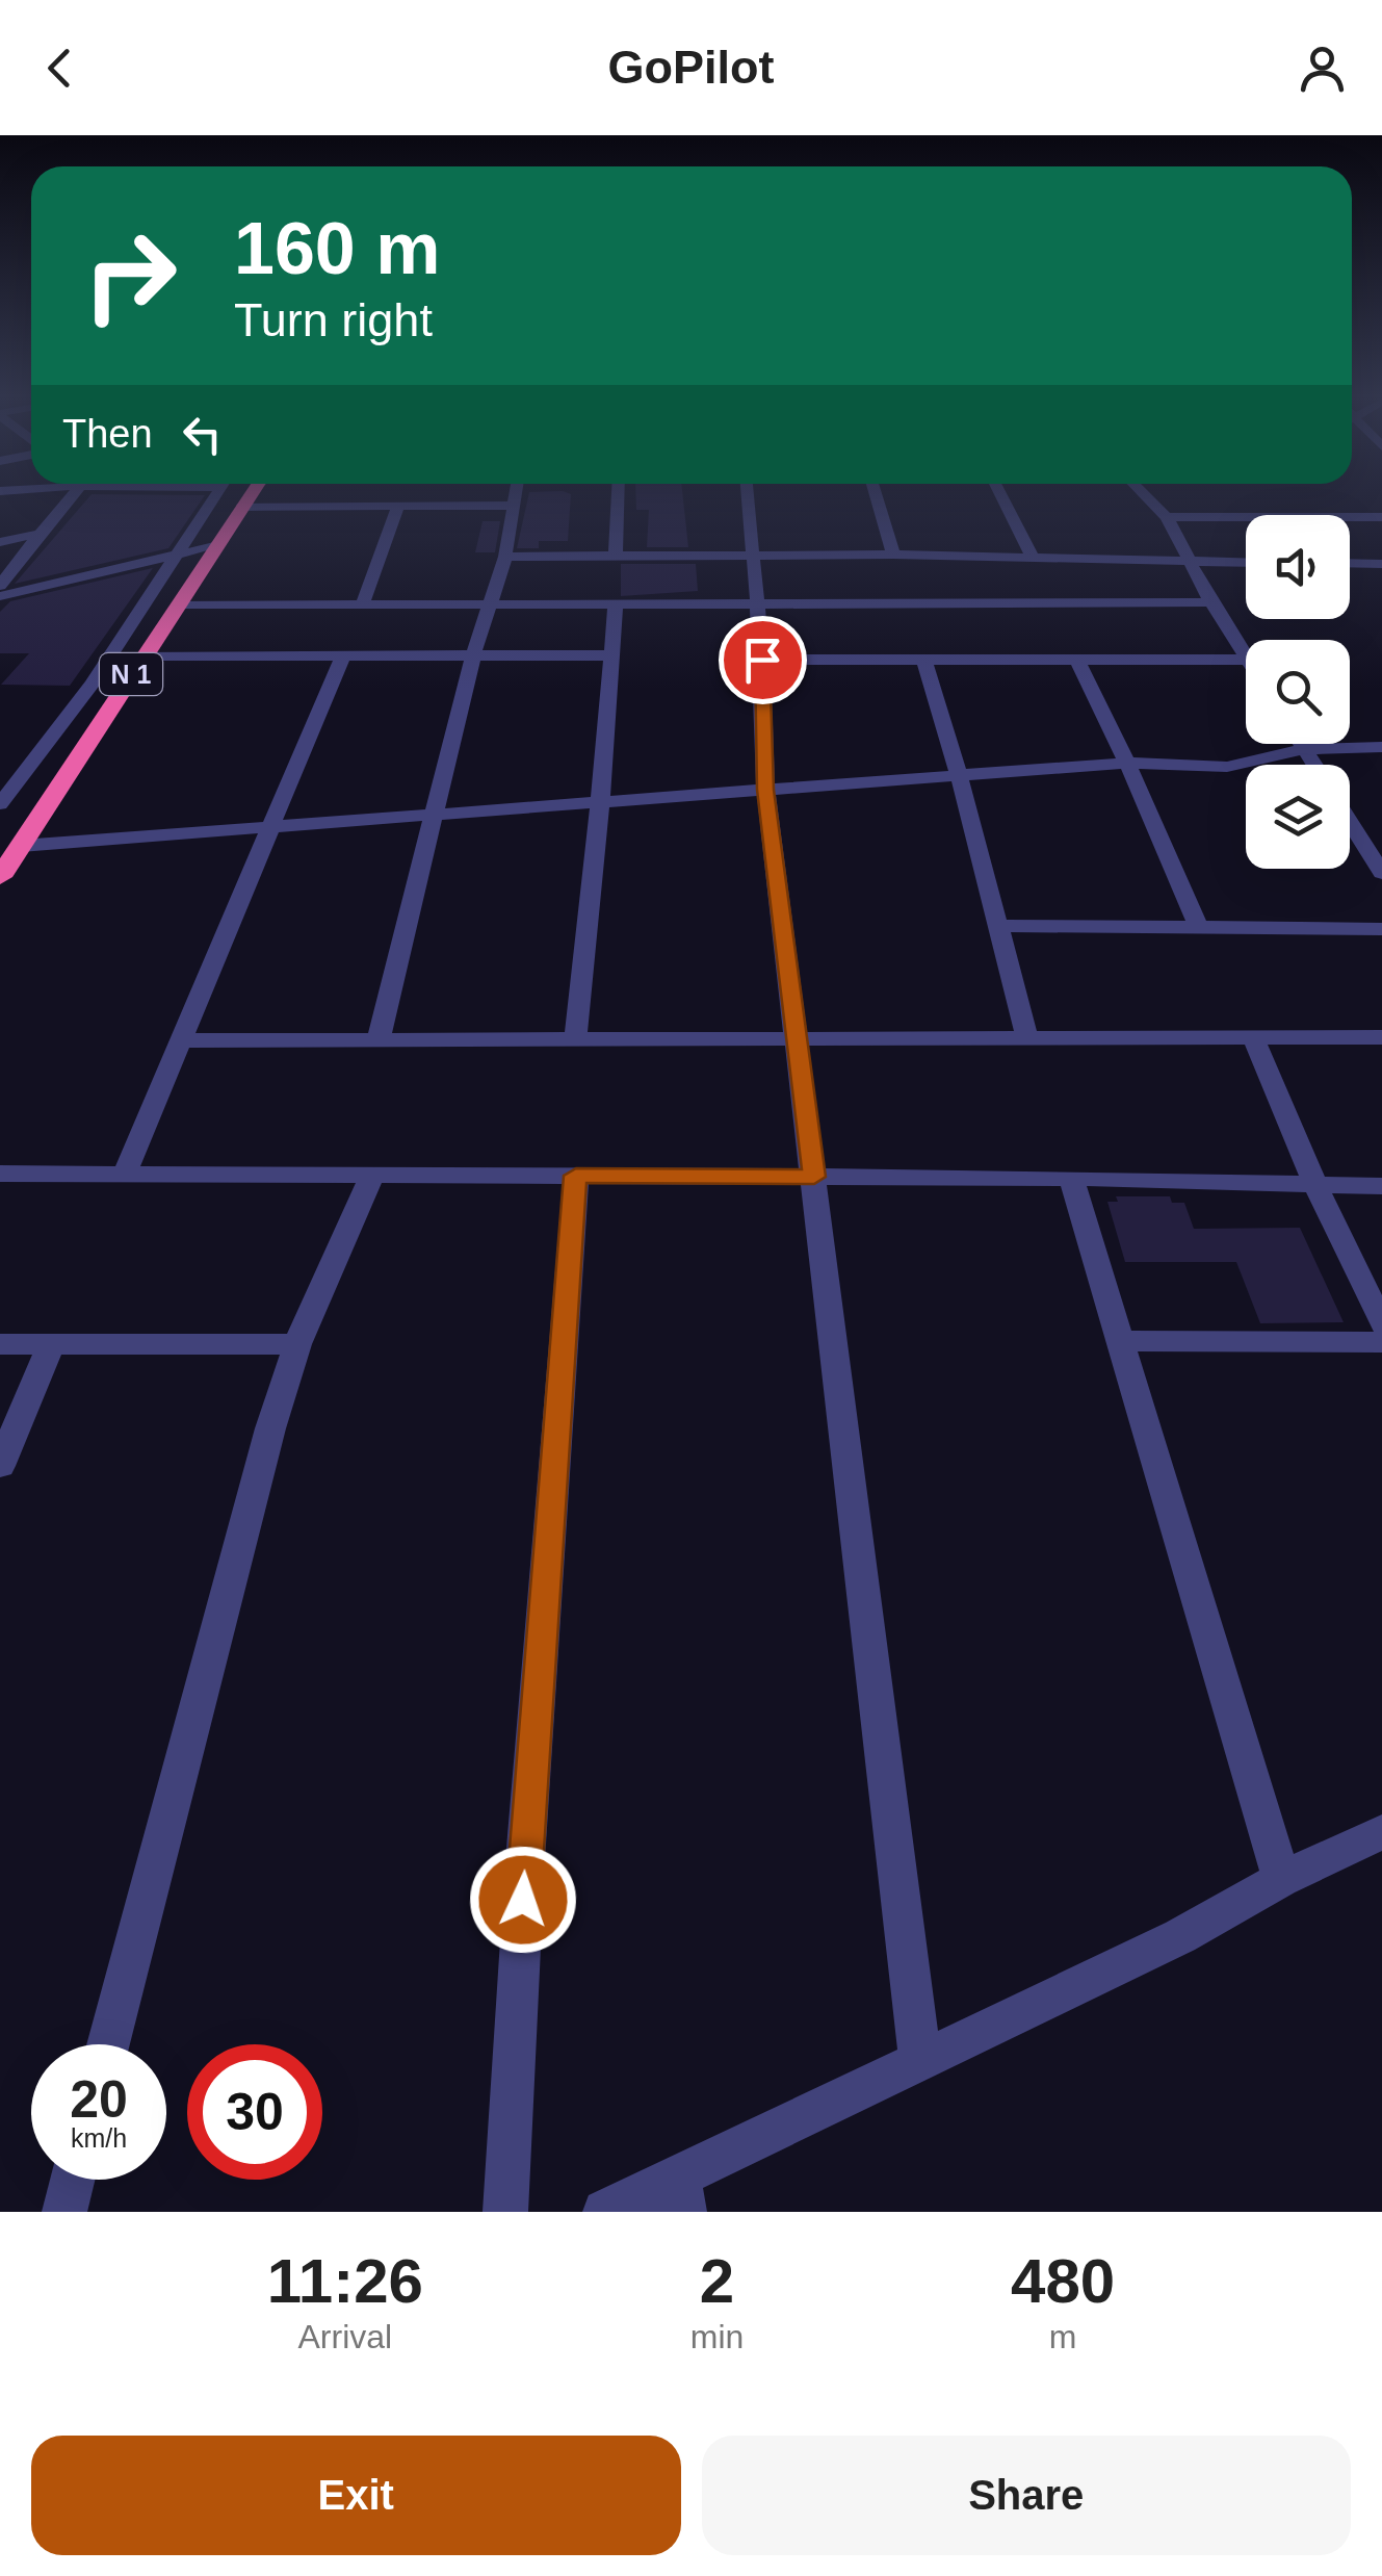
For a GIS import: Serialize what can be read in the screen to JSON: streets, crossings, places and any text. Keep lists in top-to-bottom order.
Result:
{
  "streets": {
    "highway": ["N 1"]
  },
  "page": {
    "header": "GoPilot",
    "turn": ["160 m", "Turn right"],
    "then": "Then",
    "speed": "20 km/h",
    "limit": "30",
    "eta": [
      "11:26",
      "Arrival",
      "2",
      "min",
      "480",
      "m"
    ],
    "buttons": ["Exit", "Share"]
  }
}
